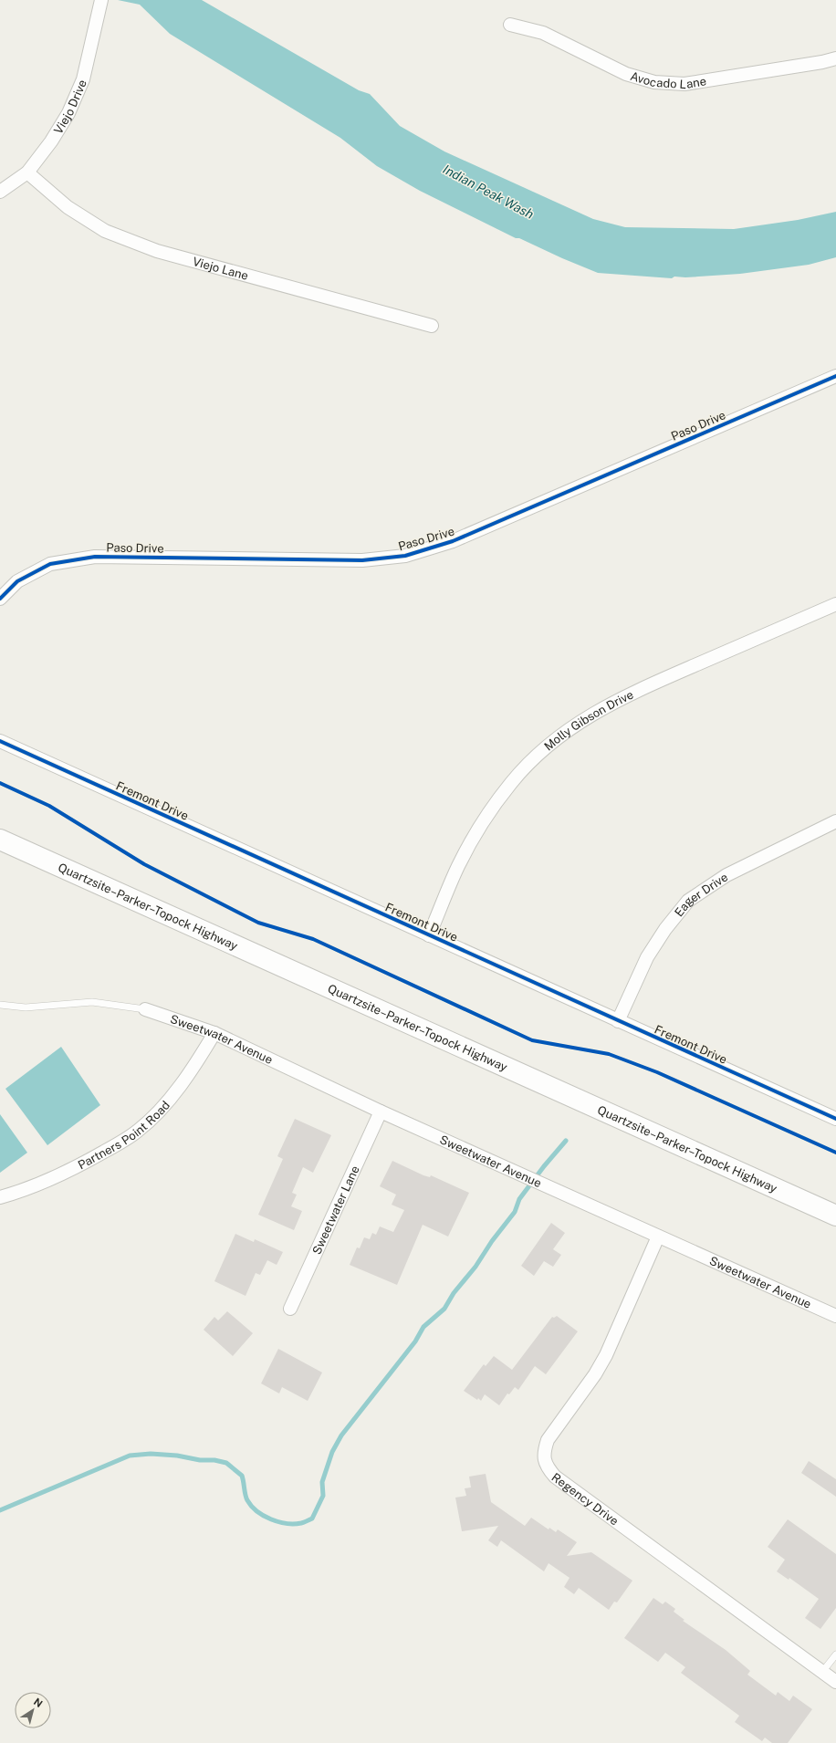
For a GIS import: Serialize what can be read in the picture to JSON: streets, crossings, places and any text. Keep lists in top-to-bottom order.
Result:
{
  "streets": {
    "highway": ["Quartzsite–Parker–Topock Highway"],
    "street": [
      "Avocado Lane",
      "Viejo Drive",
      "Viejo Lane",
      "Paso Drive",
      "Molly Gibson Drive",
      "Fremont Drive",
      "Eager Drive",
      "Sweetwater Avenue",
      "Partners Point Road",
      "Sweetwater Lane",
      "Regency Drive"
    ]
  },
  "crossings": [
    ["Viejo Drive", "Viejo Lane"],
    ["Molly Gibson Drive", "Fremont Drive"],
    ["Fremont Drive", "Eager Drive"],
    ["Sweetwater Avenue", "Partners Point Road"],
    ["Sweetwater Avenue", "Sweetwater Lane"],
    ["Sweetwater Avenue", "Regency Drive"]
  ],
  "water": ["Indian Peak Wash"],
  "north": "top right"
}
